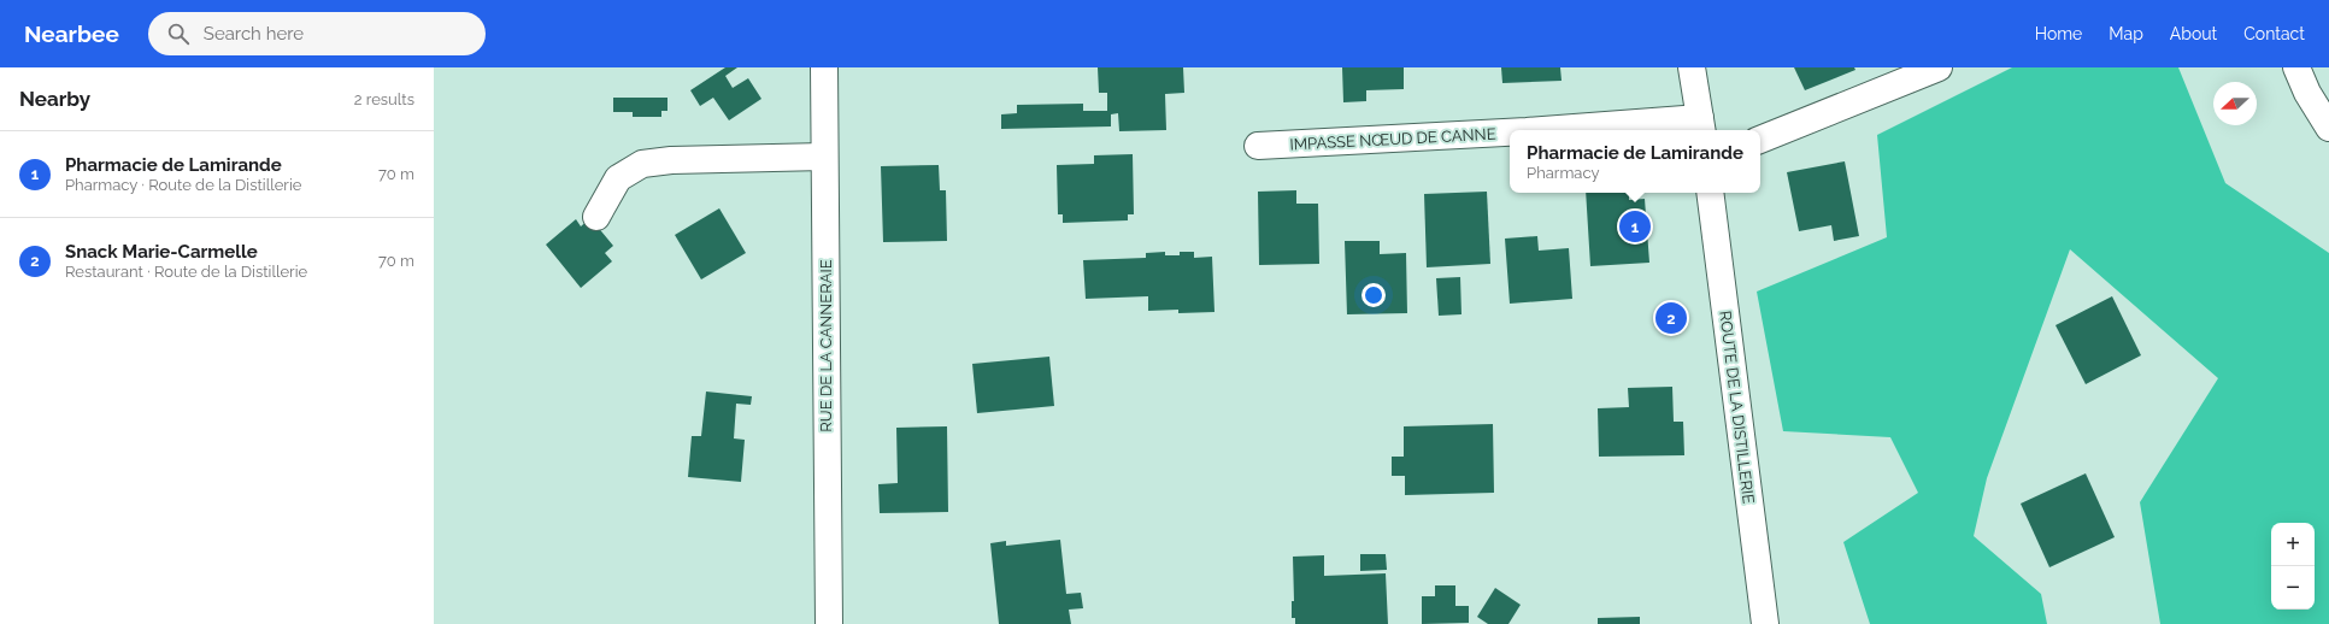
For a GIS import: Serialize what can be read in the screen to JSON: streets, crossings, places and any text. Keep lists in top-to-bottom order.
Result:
{
  "streets": {
    "street": ["IMPASSE NŒUD DE CANNE", "RUE DE LA CANNERAIE", "ROUTE DE LA DISTILLERIE"]
  },
  "north": "left",
  "page": {
    "header": "Nearbee",
    "search": "Search here",
    "nav": [
      "Home",
      "Map",
      "About",
      "Contact"
    ],
    "heading": ["Nearby", "2 results"],
    "list": [
      {
        "mark": "1",
        "name": "Pharmacie de Lamirande",
        "note": "Pharmacy · Route de la Distillerie",
        "value": "70 m"
      },
      {
        "mark": "2",
        "name": "Snack Marie-Carmelle",
        "note": "Restaurant · Route de la Distillerie",
        "value": "70 m"
      }
    ],
    "popup": ["Pharmacie de Lamirande", "Pharmacy"],
    "pins": ["1", "2"],
    "map_buttons": ["+", "−"]
  }
}
